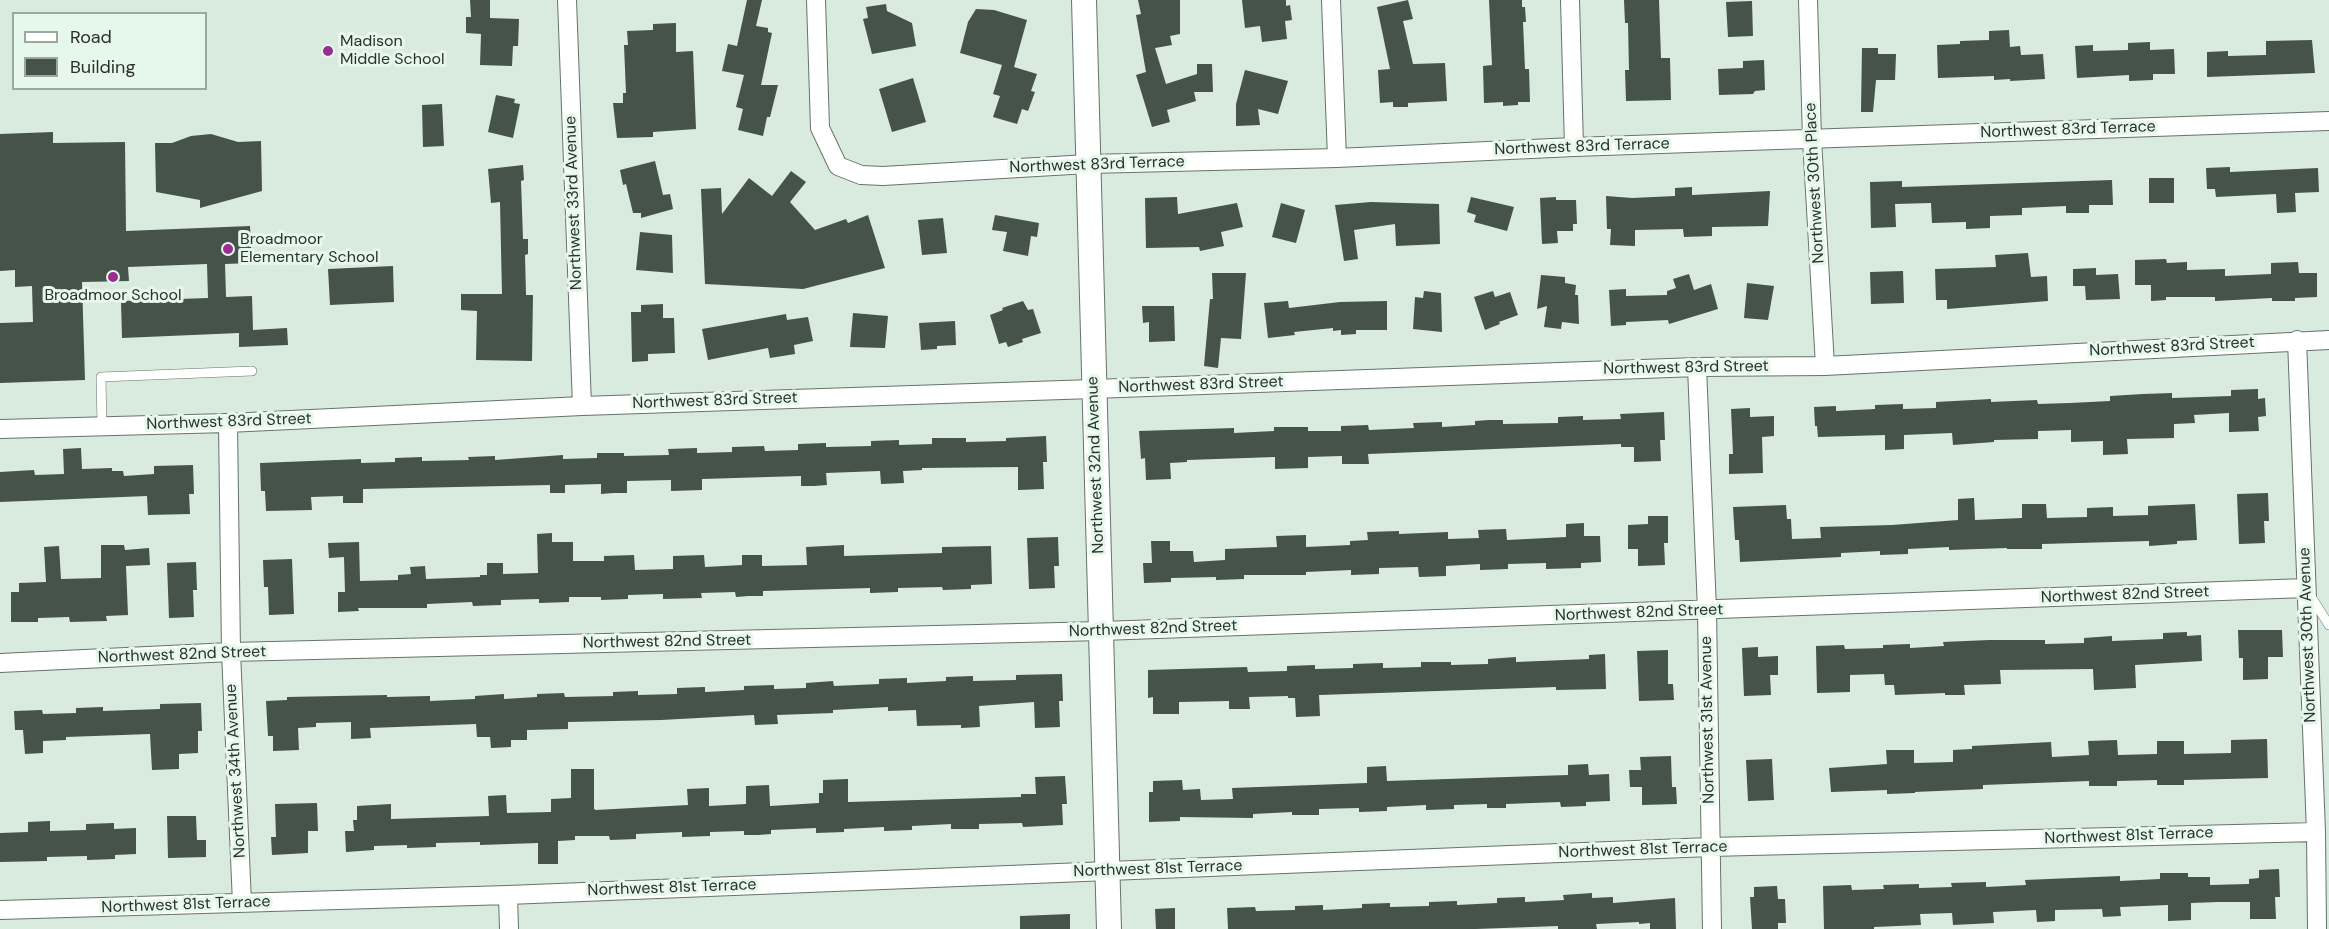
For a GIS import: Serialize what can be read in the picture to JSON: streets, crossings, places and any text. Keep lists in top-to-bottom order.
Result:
{
  "streets": {
    "main road": ["Northwest 32nd Avenue"],
    "street": [
      "Northwest 83rd Terrace",
      "Northwest 30th Place",
      "Northwest 33rd Avenue",
      "Northwest 83rd Street",
      "Northwest 82nd Street",
      "Northwest 30th Avenue",
      "Northwest 31st Avenue",
      "Northwest 34th Avenue",
      "Northwest 81st Terrace"
    ]
  },
  "crossings": [
    ["Northwest 83rd Terrace", "Northwest 30th Place"],
    ["Northwest 83rd Terrace", "Northwest 32nd Avenue"],
    ["Northwest 30th Place", "Northwest 83rd Street"],
    ["Northwest 33rd Avenue", "Northwest 83rd Street"],
    ["Northwest 83rd Street", "Northwest 32nd Avenue"],
    ["Northwest 83rd Street", "Northwest 30th Avenue"],
    ["Northwest 83rd Street", "Northwest 31st Avenue"],
    ["Northwest 83rd Street", "Northwest 34th Avenue"],
    ["Northwest 32nd Avenue", "Northwest 82nd Street"],
    ["Northwest 32nd Avenue", "Northwest 81st Terrace"],
    ["Northwest 82nd Street", "Northwest 30th Avenue"],
    ["Northwest 82nd Street", "Northwest 31st Avenue"],
    ["Northwest 82nd Street", "Northwest 34th Avenue"],
    ["Northwest 30th Avenue", "Northwest 81st Terrace"],
    ["Northwest 31st Avenue", "Northwest 81st Terrace"],
    ["Northwest 34th Avenue", "Northwest 81st Terrace"]
  ],
  "places": ["Madison Middle School", "Broadmoor Elementary School", "Broadmoor School"],
  "legend": ["Road", "Building"]
}
